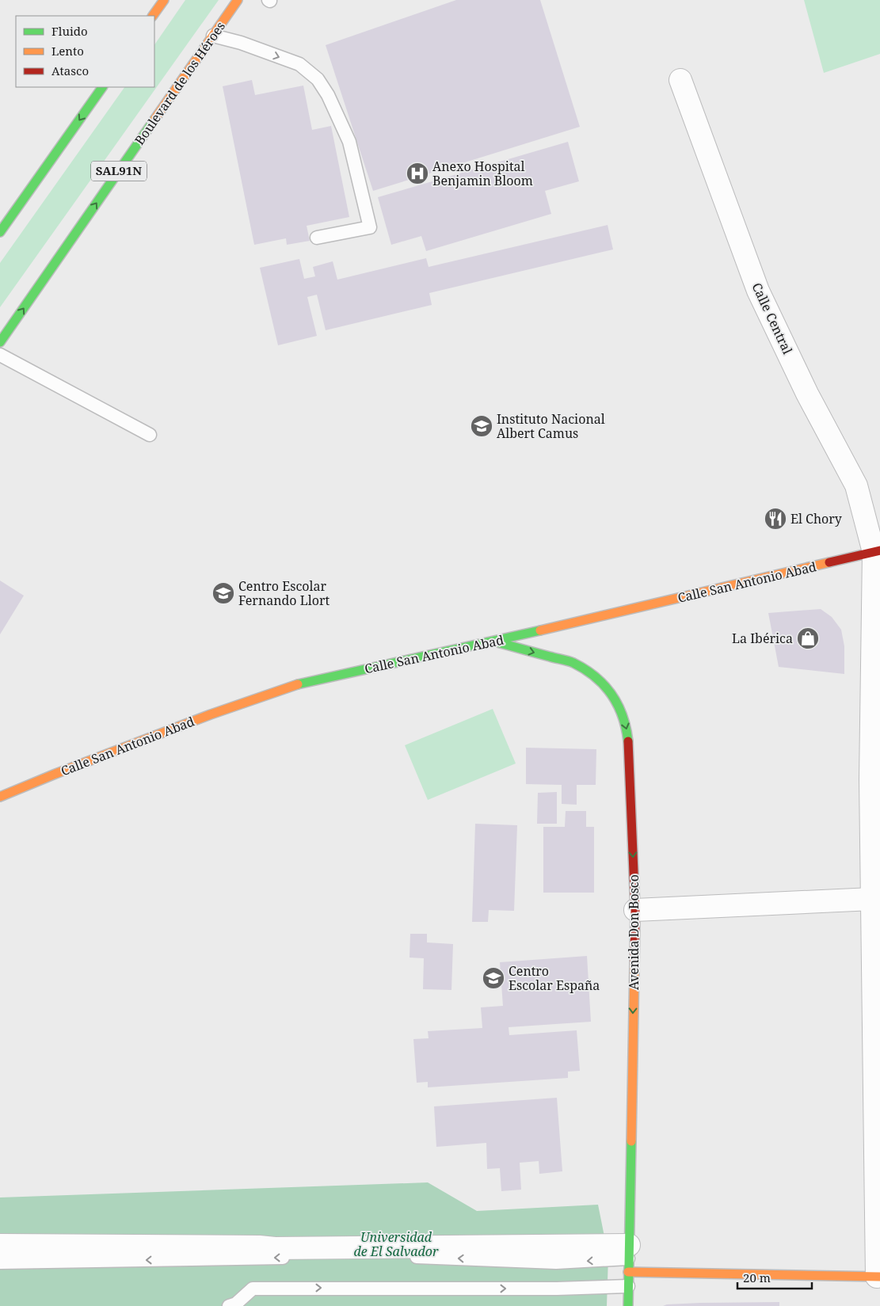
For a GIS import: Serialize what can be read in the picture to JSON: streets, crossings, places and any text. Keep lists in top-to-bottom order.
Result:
{
  "streets": {
    "main road": [
      "Boulevard de los Héroes",
      "SAL91N",
      "Calle San Antonio Abad",
      "Avenida Don Bosco"
    ],
    "street": ["Calle Central"]
  },
  "crossings": [
    ["Calle Central", "Calle San Antonio Abad"],
    ["Calle San Antonio Abad", "Avenida Don Bosco"]
  ],
  "one_way": ["Avenida Don Bosco"],
  "parks": ["Universidad de El Salvador"],
  "places": {
    "hospital": ["Anexo Hospital Benjamin Bloom"],
    "school or university": ["Instituto Nacional Albert Camus", "Centro Escolar Fernando Llort", "Centro Escolar España"],
    "restaurant": ["El Chory"],
    "shop": ["La Ibérica"]
  },
  "legend": ["Fluido", "Lento", "Atasco"],
  "scale_bar": "20 m"
}
